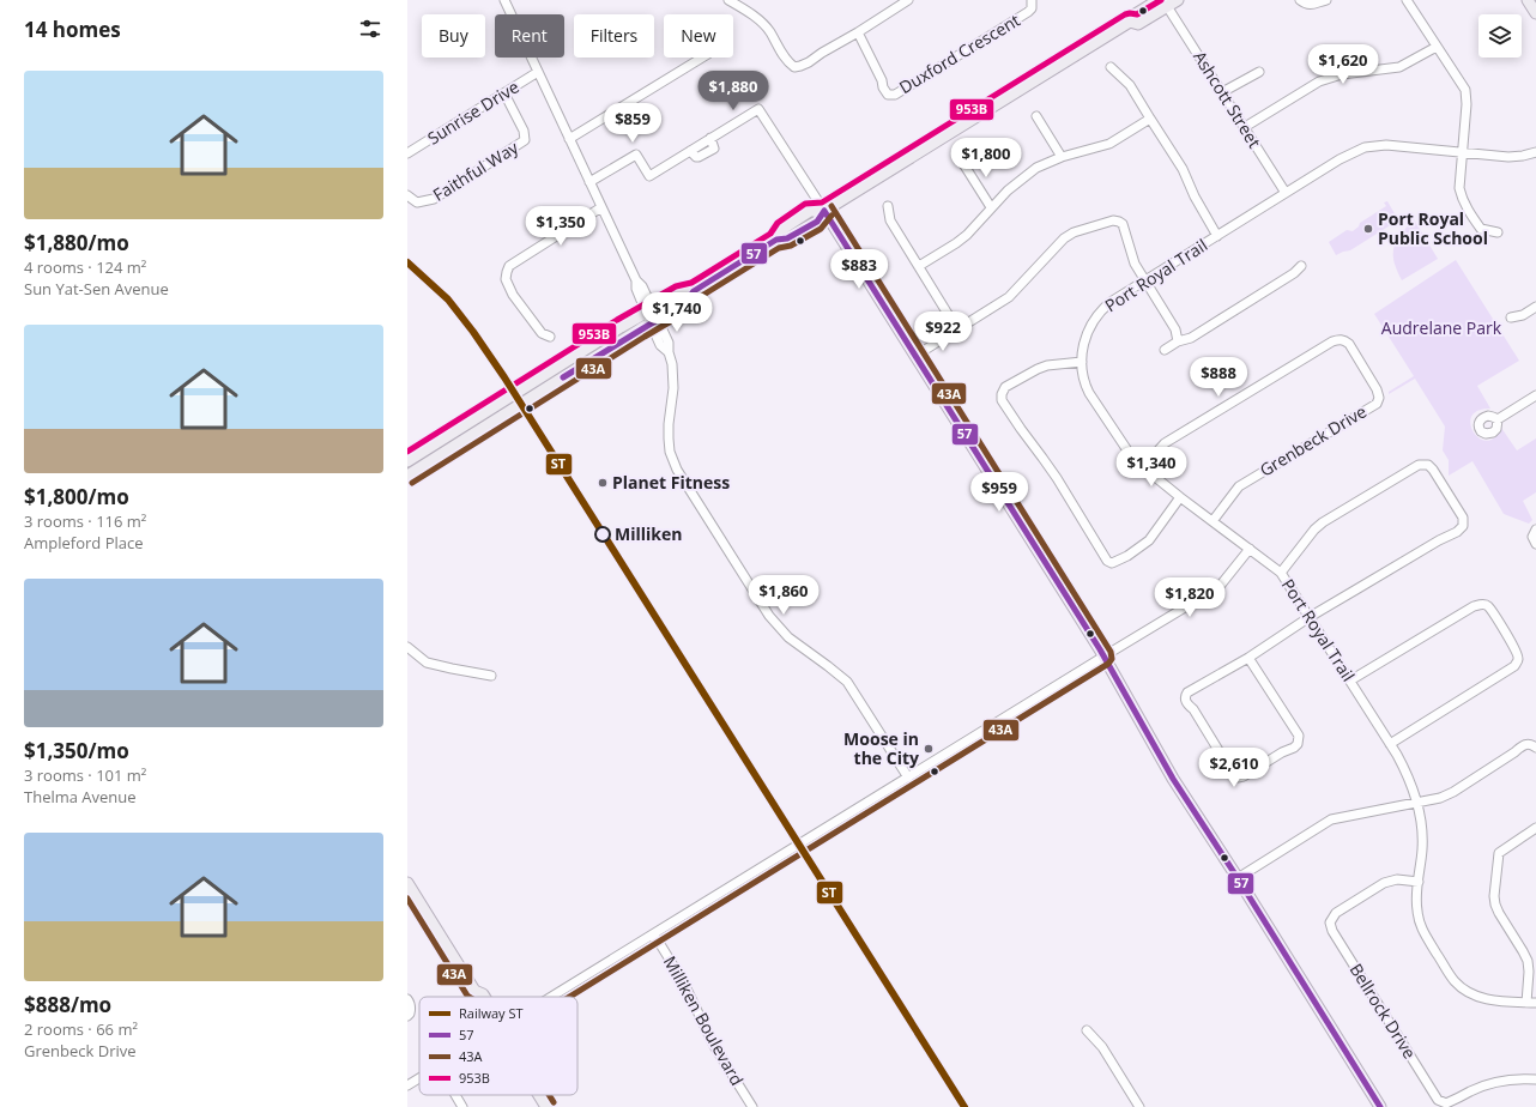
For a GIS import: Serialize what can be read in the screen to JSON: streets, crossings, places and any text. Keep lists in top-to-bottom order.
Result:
{
  "streets": {
    "street": [
      "Duxford Crescent",
      "Ashcott Street",
      "Sunrise Drive",
      "Faithful Way",
      "Port Royal Trail",
      "Grenbeck Drive",
      "Bellrock Drive",
      "Milliken Boulevard"
    ]
  },
  "crossings": [
    ["Ashcott Street", "Port Royal Trail"],
    ["Sunrise Drive", "Faithful Way"],
    ["Port Royal Trail", "Grenbeck Drive"],
    ["Port Royal Trail", "Bellrock Drive"]
  ],
  "parks": ["Audrelane Park"],
  "places": [
    "Port Royal Public School",
    "Planet Fitness",
    "Milliken",
    "Moose in the City"
  ],
  "lines": [
    "transit line 953B",
    "transit line 43A",
    "transit line 57",
    "rail line ST"
  ],
  "legend": [
    "Railway ST",
    "57",
    "43A",
    "953B"
  ],
  "page": {
    "heading": "14 homes",
    "chip": [
      "Buy",
      "Rent",
      "Filters",
      "New"
    ],
    "price": [
      "$1,620",
      "$1,880",
      "$859",
      "$1,800",
      "$1,350",
      "$883",
      "$1,740",
      "$922",
      "$888",
      "$1,340",
      "$959",
      "$1,860",
      "$1,820",
      "$2,610"
    ],
    "list": [
      {
        "name": "$1,880/mo",
        "note": "4 rooms · 124 m² · Sun Yat-Sen Avenue"
      },
      {
        "name": "$1,800/mo",
        "note": "3 rooms · 116 m² · Ampleford Place"
      },
      {
        "name": "$1,350/mo",
        "note": "3 rooms · 101 m² · Thelma Avenue"
      },
      {
        "name": "$888/mo",
        "note": "2 rooms · 66 m² · Grenbeck Drive"
      }
    ]
  }
}
